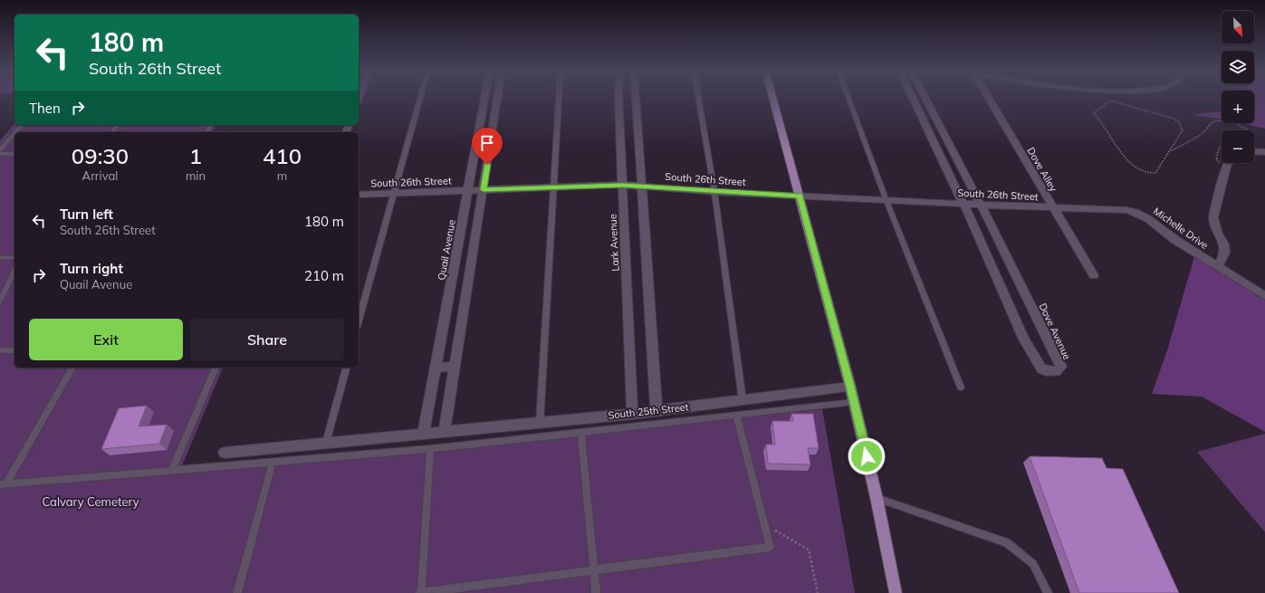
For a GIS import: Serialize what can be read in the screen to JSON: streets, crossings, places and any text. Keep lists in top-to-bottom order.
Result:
{
  "streets": {
    "street": [
      "Dove Alley",
      "South 26th Street",
      "Michelle Drive",
      "Lark Avenue",
      "Quail Avenue",
      "Dove Avenue",
      "South 25th Street"
    ]
  },
  "crossings": [
    ["Dove Alley", "South 26th Street"],
    ["Dove Alley", "Michelle Drive"],
    ["South 26th Street", "Michelle Drive"],
    ["South 26th Street", "Lark Avenue"],
    ["South 26th Street", "Quail Avenue"],
    ["South 26th Street", "Dove Avenue"],
    ["Lark Avenue", "South 25th Street"],
    ["Quail Avenue", "South 25th Street"]
  ],
  "parks": ["Calvary Cemetery"],
  "north": "bottom right",
  "page": {
    "map_buttons": ["+", "−"],
    "turn": ["180 m", "South 26th Street"],
    "then": "Then",
    "eta": [
      "09:30",
      "Arrival",
      "1",
      "min",
      "410",
      "m"
    ],
    "list": [
      {
        "name": "Turn left",
        "note": "South 26th Street",
        "value": "180 m"
      },
      {
        "name": "Turn right",
        "note": "Quail Avenue",
        "value": "210 m"
      }
    ],
    "buttons": ["Exit", "Share"]
  }
}
